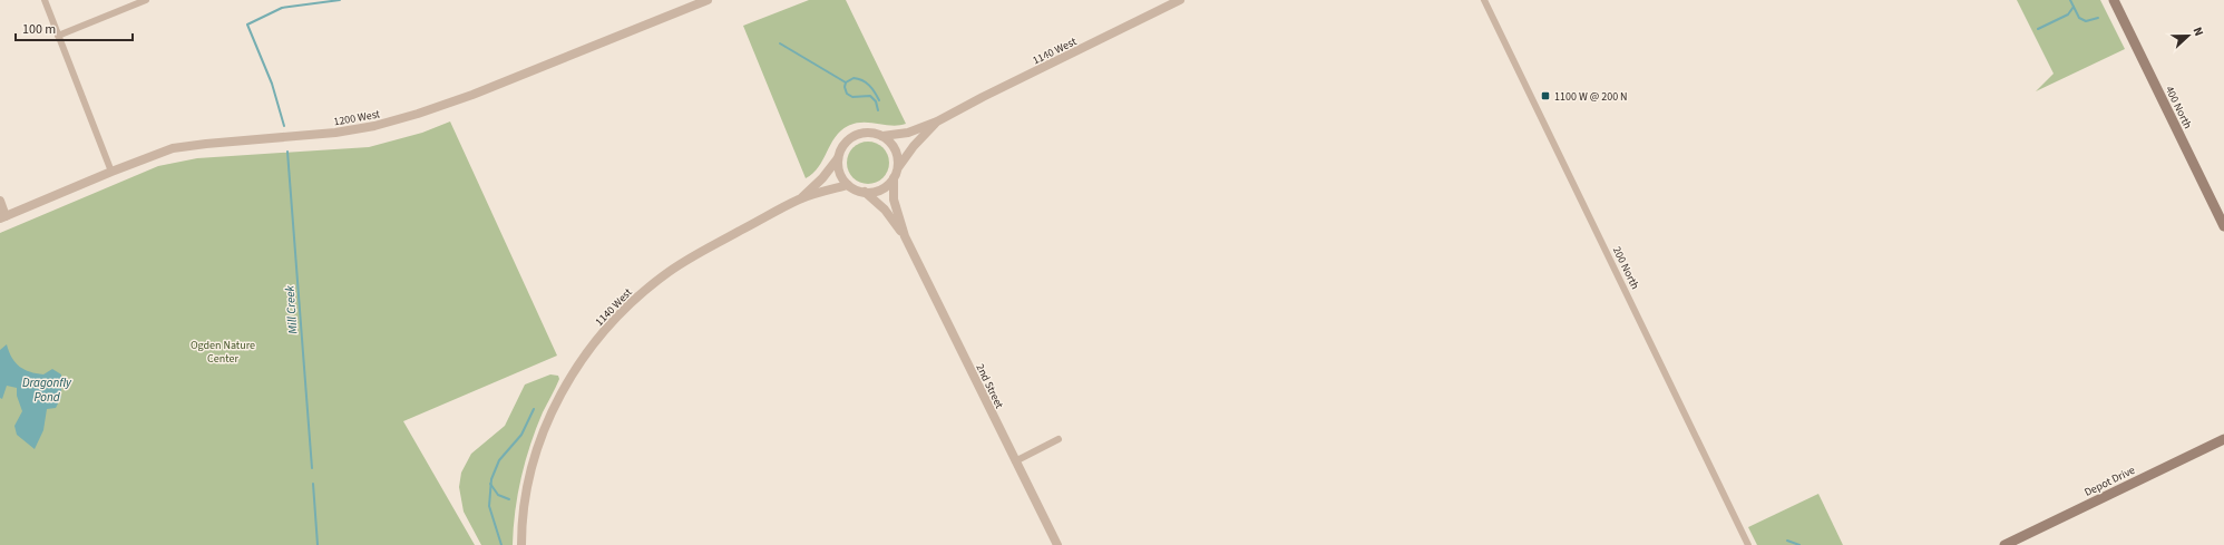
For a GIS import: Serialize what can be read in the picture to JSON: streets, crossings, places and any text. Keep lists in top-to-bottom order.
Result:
{
  "streets": {
    "main road": ["400 North", "Depot Drive"],
    "street": [
      "1140 West",
      "1200 West",
      "200 North",
      "2nd Street"
    ]
  },
  "crossings": [
    ["1140 West", "2nd Street"]
  ],
  "water": ["Mill Creek", "Dragonfly Pond"],
  "parks": ["Ogden Nature Center"],
  "places": {
    "transit": ["1100 W @ 200 N"]
  },
  "scale_bar": "100 m",
  "north": "right"
}
